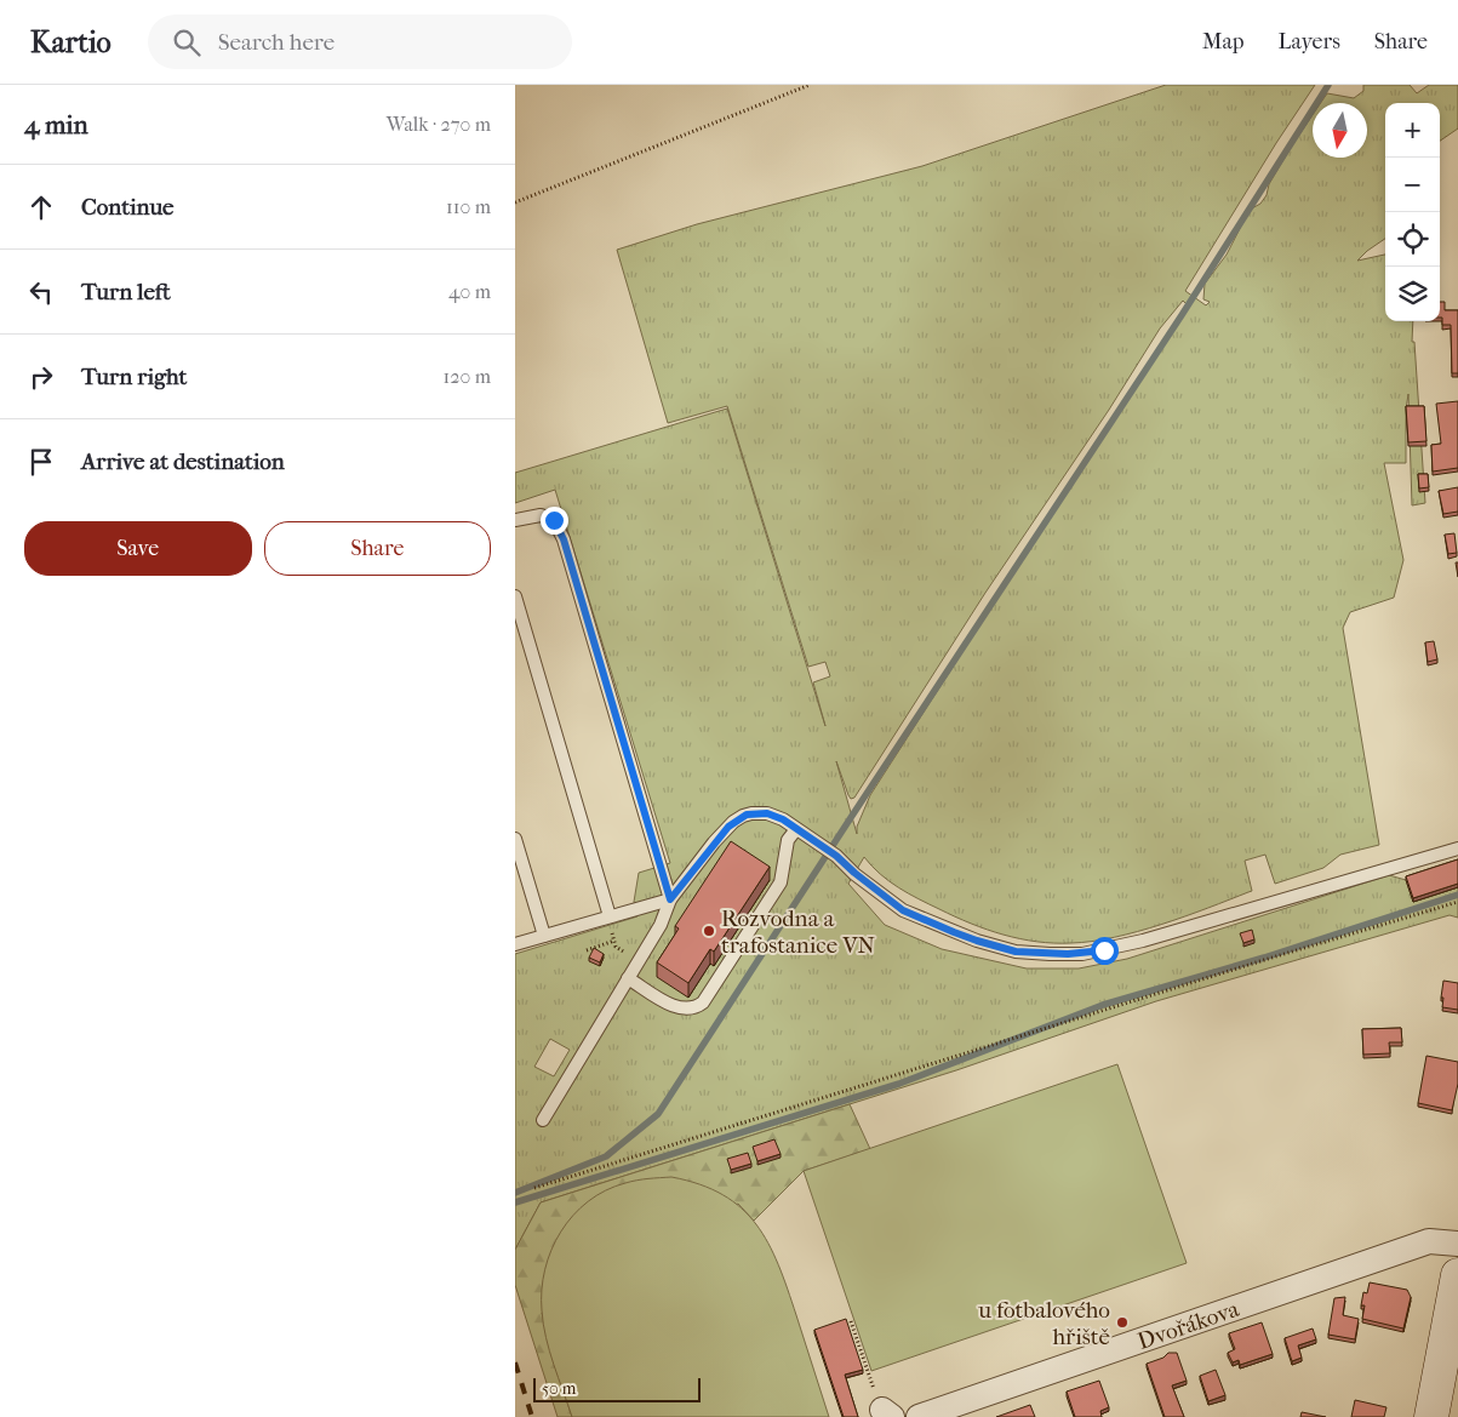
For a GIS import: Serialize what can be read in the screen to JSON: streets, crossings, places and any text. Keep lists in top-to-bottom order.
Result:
{
  "streets": {
    "street": ["Dvořákova"]
  },
  "places": ["Rozvodna a trafostanice VN", "u fotbalového hřiště"],
  "scale_bar": "50 m",
  "north": "bottom",
  "page": {
    "header": "Kartio",
    "search": "Search here",
    "nav": ["Map", "Layers", "Share"],
    "heading": ["4 min", "Walk · 270 m"],
    "map_buttons": ["+", "−"],
    "list": [
      ["Continue", "110 m"],
      ["Turn left", "40 m"],
      ["Turn right", "120 m"],
      "Arrive at destination"
    ],
    "buttons": ["Save", "Share"],
    "scale": "50 m"
  }
}
